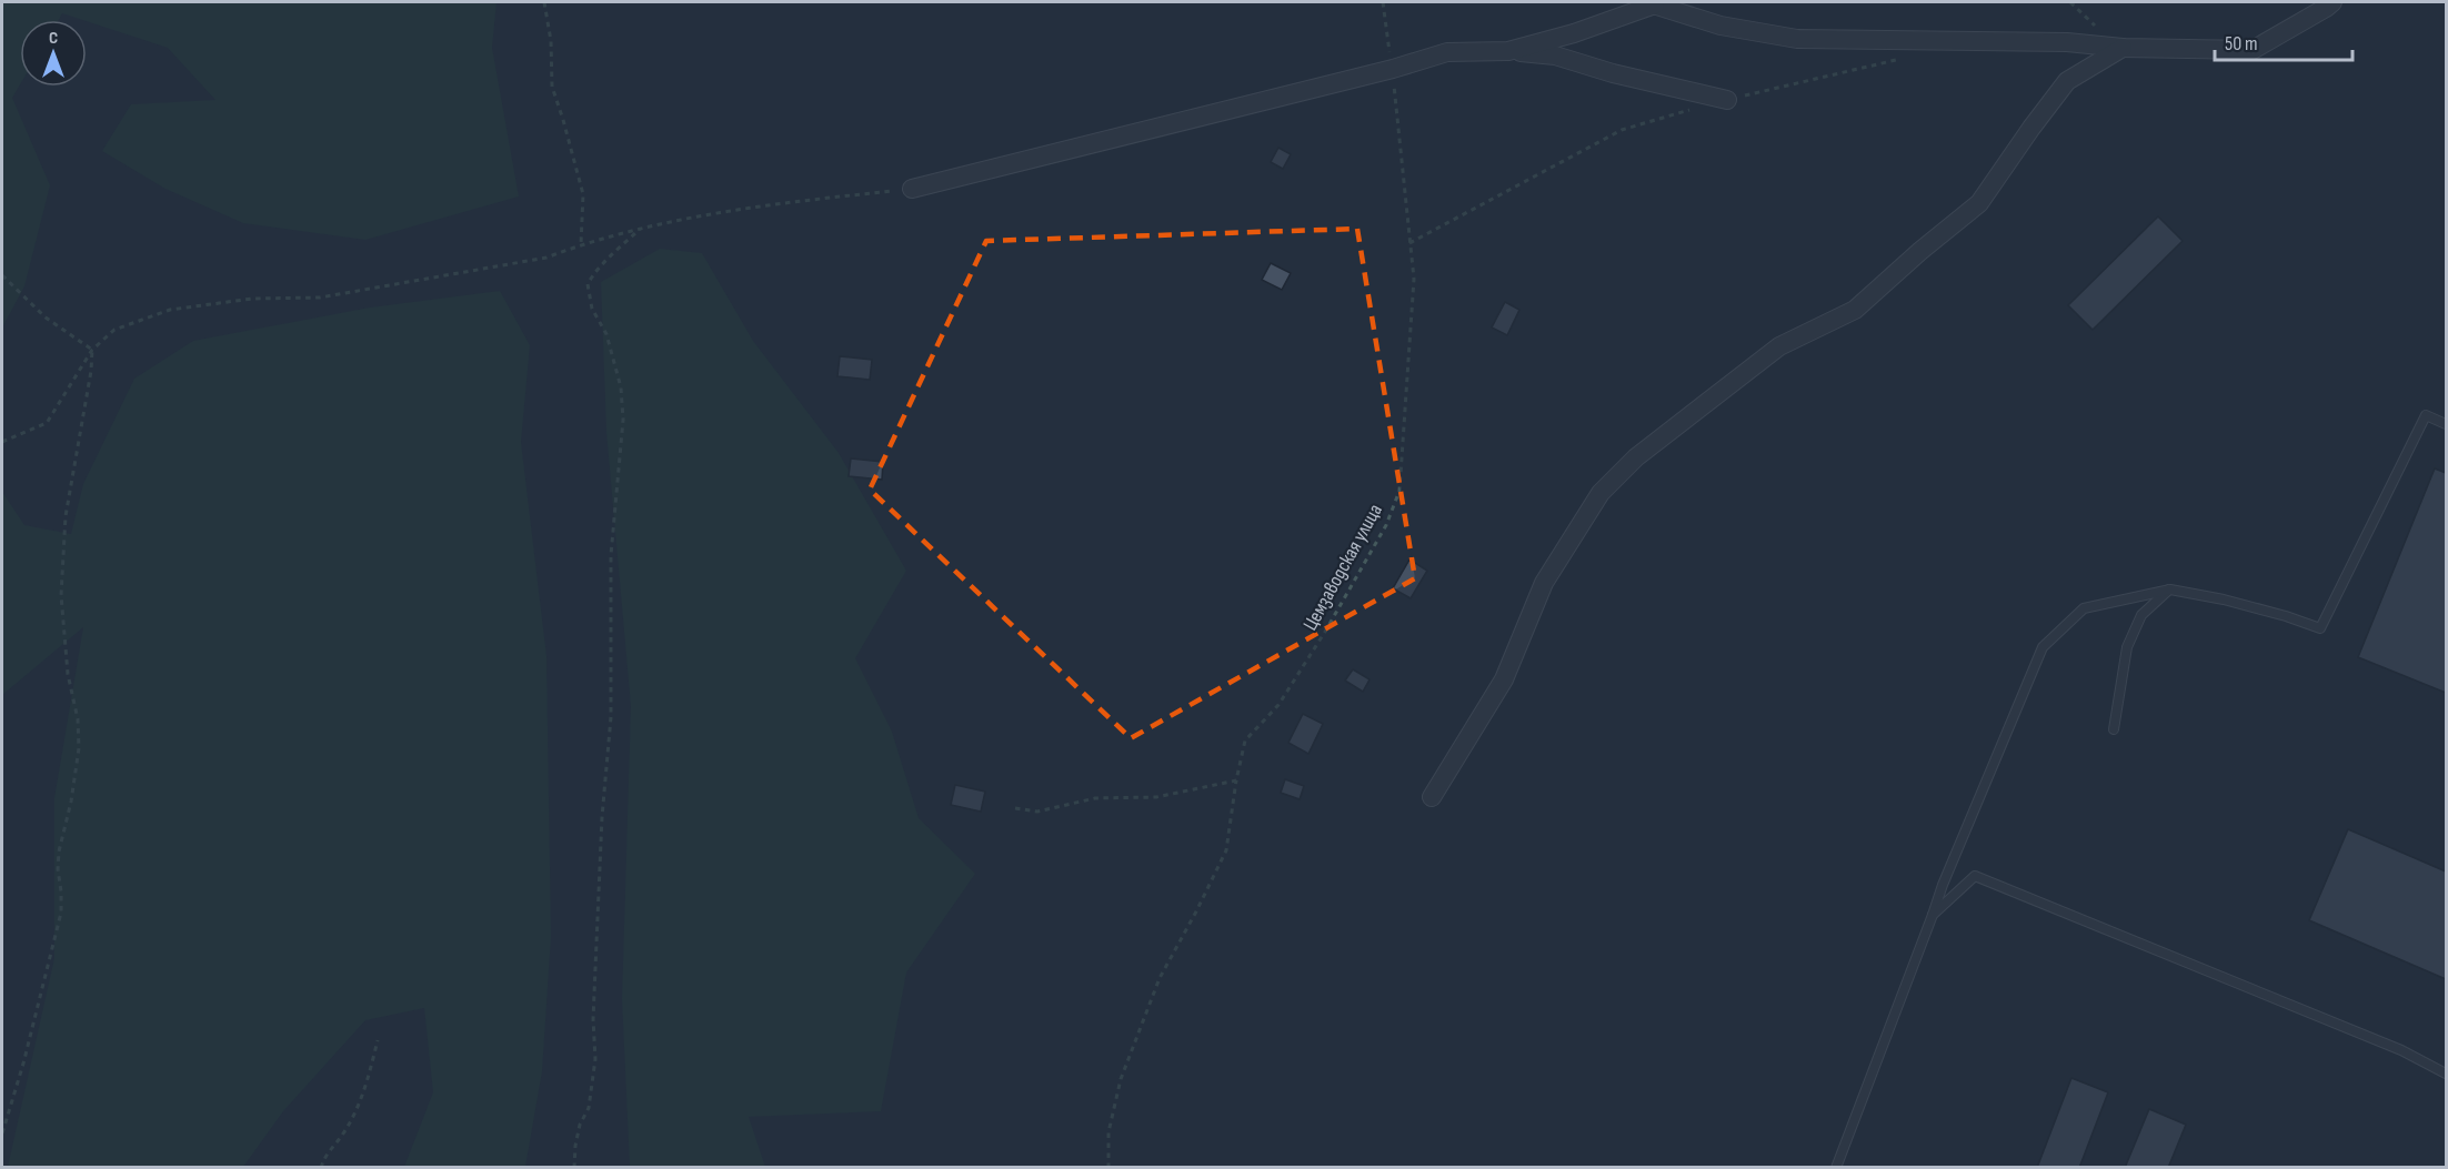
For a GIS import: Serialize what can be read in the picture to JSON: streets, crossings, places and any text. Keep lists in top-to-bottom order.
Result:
{
  "streets": {
    "path": ["Цемзаводская улица"]
  },
  "scale_bar": "50 m",
  "north": "top"
}
